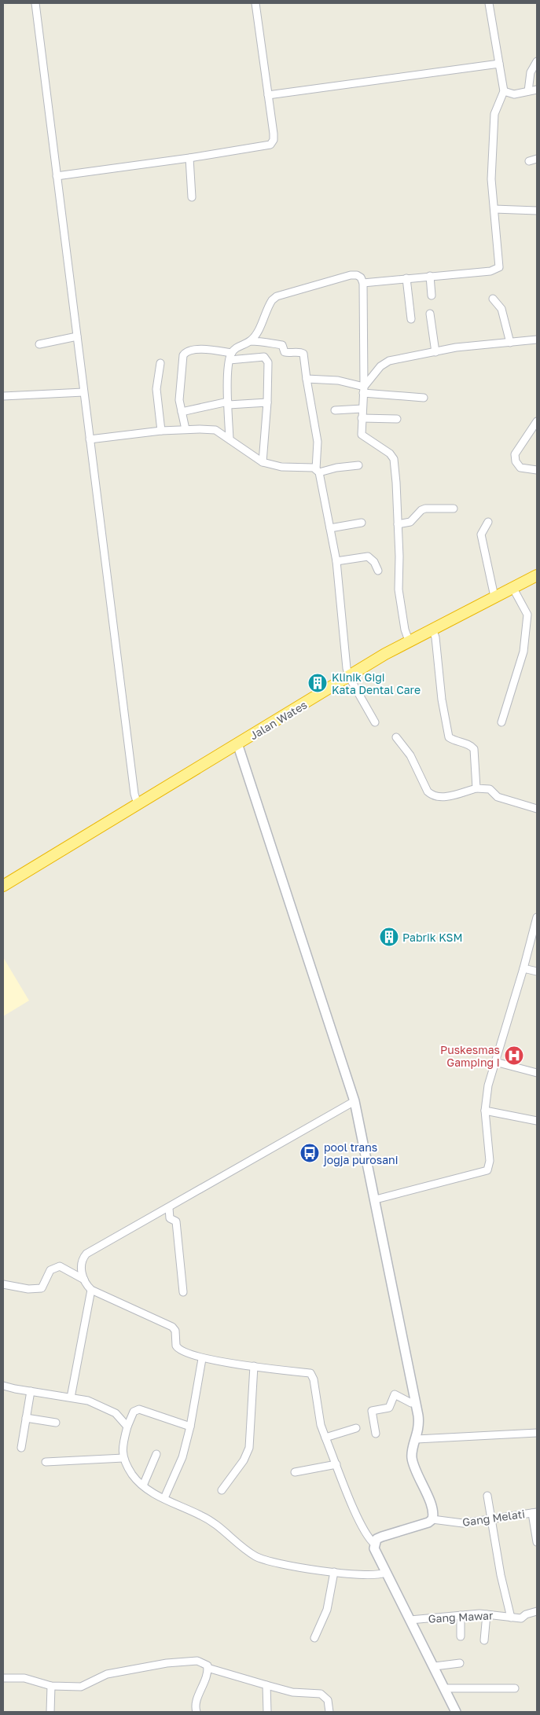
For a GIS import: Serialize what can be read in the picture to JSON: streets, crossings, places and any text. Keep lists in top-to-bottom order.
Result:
{
  "streets": {
    "highway": ["Jalan Wates"],
    "street": ["Gang Melati", "Gang Mawar"]
  },
  "places": {
    "building": ["Klinik Gigi Kata Dental Care", "Pabrik KSM"],
    "hospital": ["Puskesmas Gamping I"],
    "bus stop": ["pool trans jogja purosani"]
  }
}
